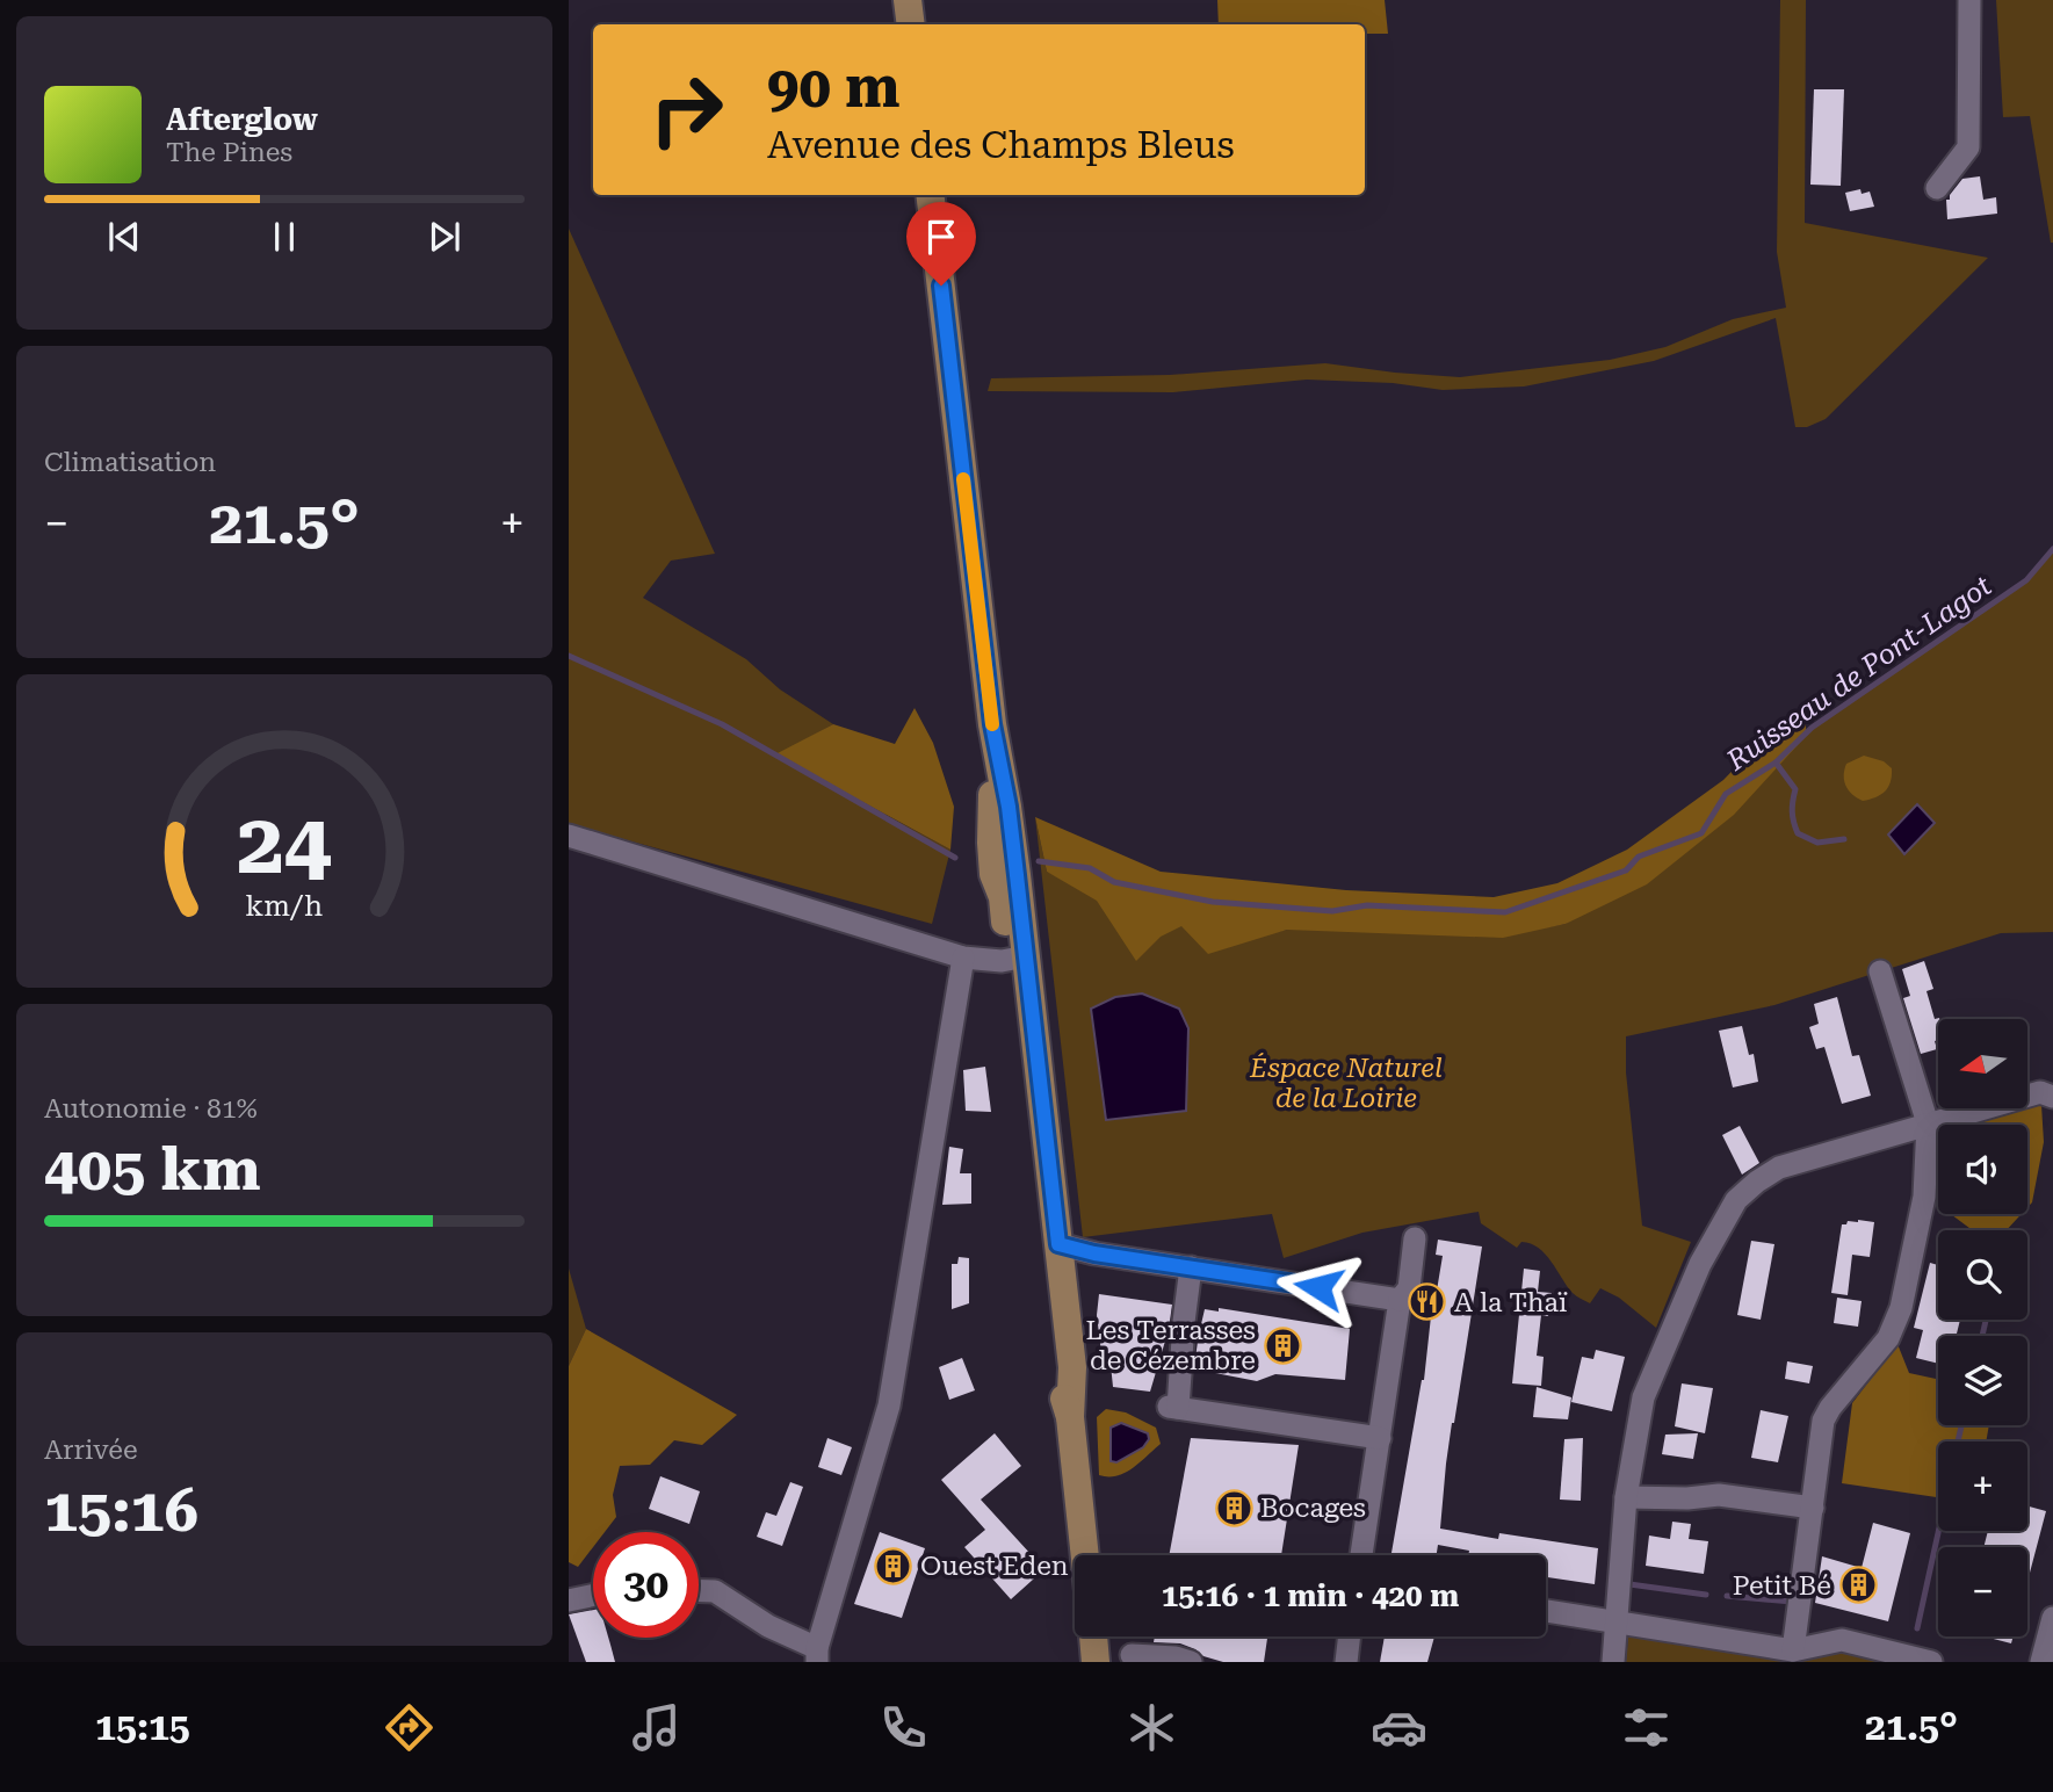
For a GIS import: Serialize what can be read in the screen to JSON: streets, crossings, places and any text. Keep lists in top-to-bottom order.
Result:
{
  "water": ["Ruisseau de Pont-Lagot"],
  "parks": ["Éspace Naturel de la Loirie"],
  "places": {
    "restaurant": ["A la Thaï"],
    "building": [
      "Les Terrasses de Cézembre",
      "Bocages",
      "Ouest Eden",
      "Petit Bé"
    ]
  },
  "north": "left",
  "page": {
    "turn": ["90 m", "Avenue des Champs Bleus"],
    "song": ["Afterglow", "The Pines"],
    "tile": [
      "Climatisation",
      ["Autonomie · 81%", "405 km"],
      ["Arrivée", "15:16"]
    ],
    "heat": ["−", "21.5°", "+"],
    "map_buttons": ["+", "−"],
    "limit": "30",
    "trip": "15:16 · 1 min · 420 m",
    "tabs": ["15:15", "21.5°"],
    "gauge": ["24", "km/h"]
  }
}
